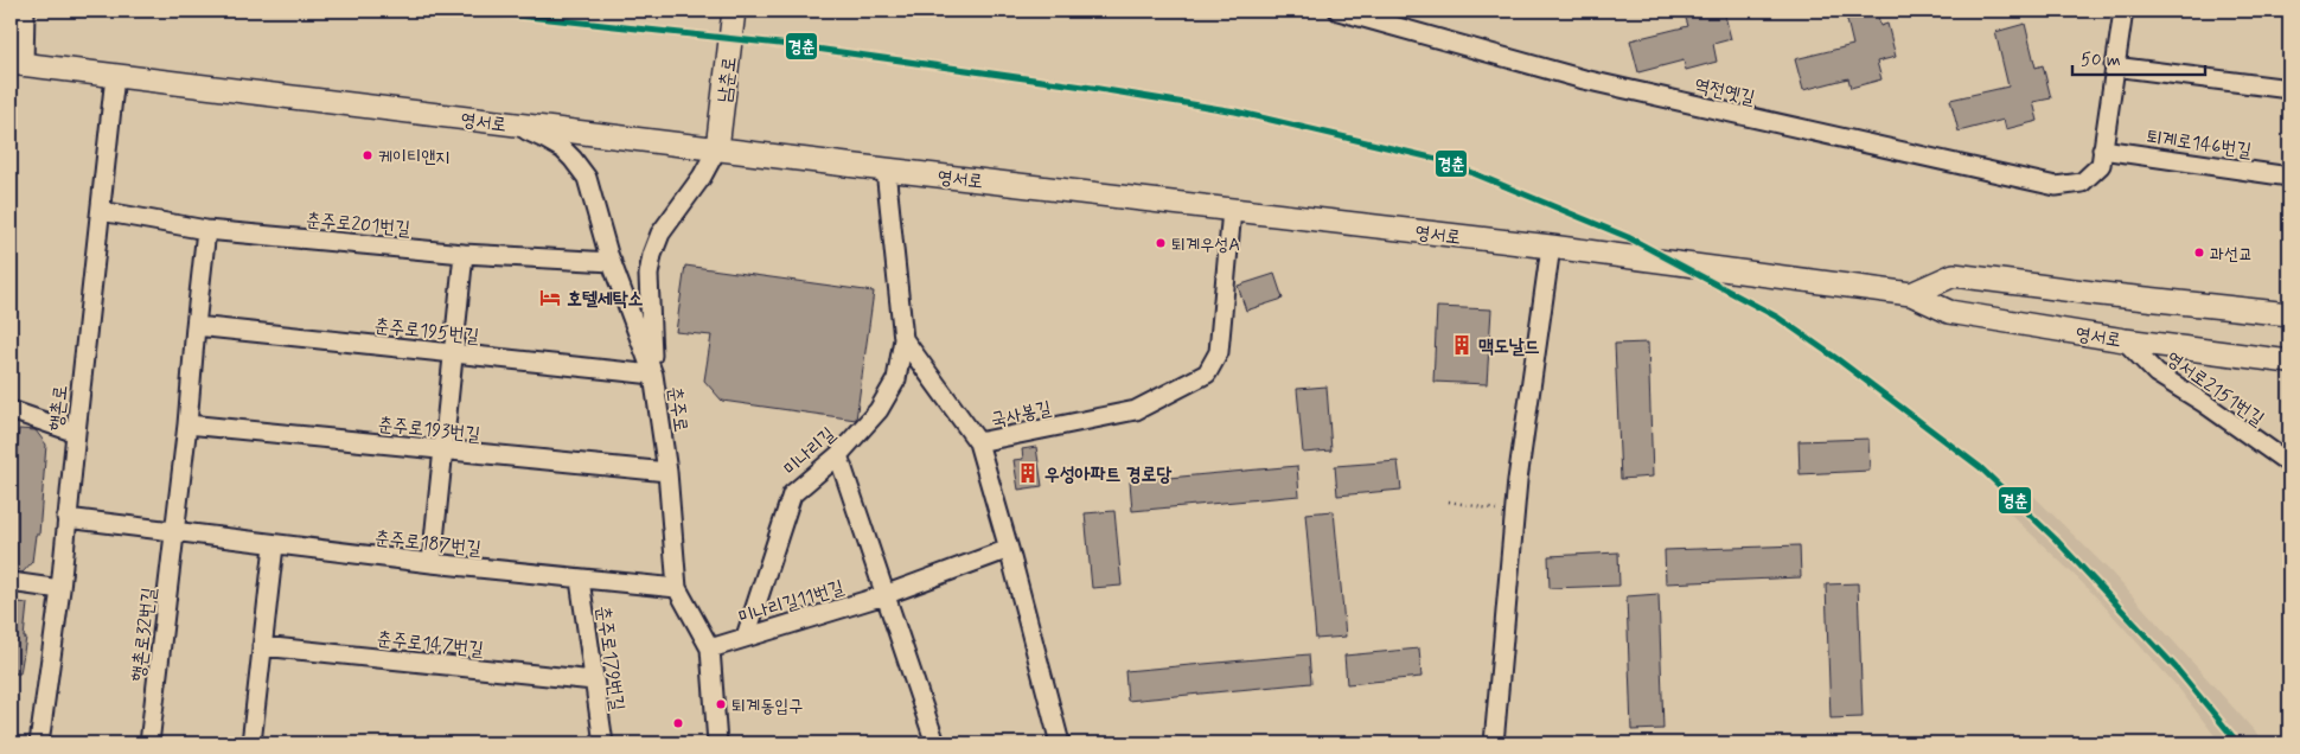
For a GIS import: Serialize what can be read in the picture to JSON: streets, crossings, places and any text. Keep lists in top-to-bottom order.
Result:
{
  "streets": {
    "street": [
      "남춘로",
      "역전옛길",
      "영서로",
      "퇴계로146번길",
      "춘주로201번길",
      "춘주로195번길",
      "영서로2151번길",
      "행촌로",
      "춘주로",
      "국사봉길",
      "춘주로193번길",
      "미나리길",
      "춘주로187번길",
      "미나리길11번길",
      "행촌로32번길",
      "춘주로147번길",
      "춘주로179번길"
    ]
  },
  "crossings": [
    ["남춘로", "영서로"],
    ["역전옛길", "퇴계로146번길"],
    ["영서로", "영서로2151번길"],
    ["영서로", "행촌로"],
    ["영서로", "춘주로"],
    ["영서로", "국사봉길"],
    ["영서로", "미나리길"],
    ["춘주로201번길", "행촌로"],
    ["춘주로201번길", "춘주로"],
    ["춘주로195번길", "춘주로"],
    ["행촌로", "춘주로187번길"],
    ["춘주로", "춘주로193번길"],
    ["춘주로", "춘주로187번길"],
    ["춘주로", "미나리길11번길"],
    ["국사봉길", "미나리길"],
    ["국사봉길", "미나리길11번길"],
    ["미나리길", "미나리길11번길"],
    ["춘주로187번길", "행촌로32번길"],
    ["춘주로187번길", "춘주로179번길"],
    ["춘주로147번길", "춘주로179번길"]
  ],
  "places": {
    "other": [
      "케이티앤지",
      "퇴계우성A",
      "과선교",
      "퇴계동입구"
    ],
    "hotel": ["호텔세탁소"],
    "building": ["맥도날드", "우성아파트 경로당"]
  },
  "lines": ["transit line 경춘"],
  "scale_bar": "50 m"
}
